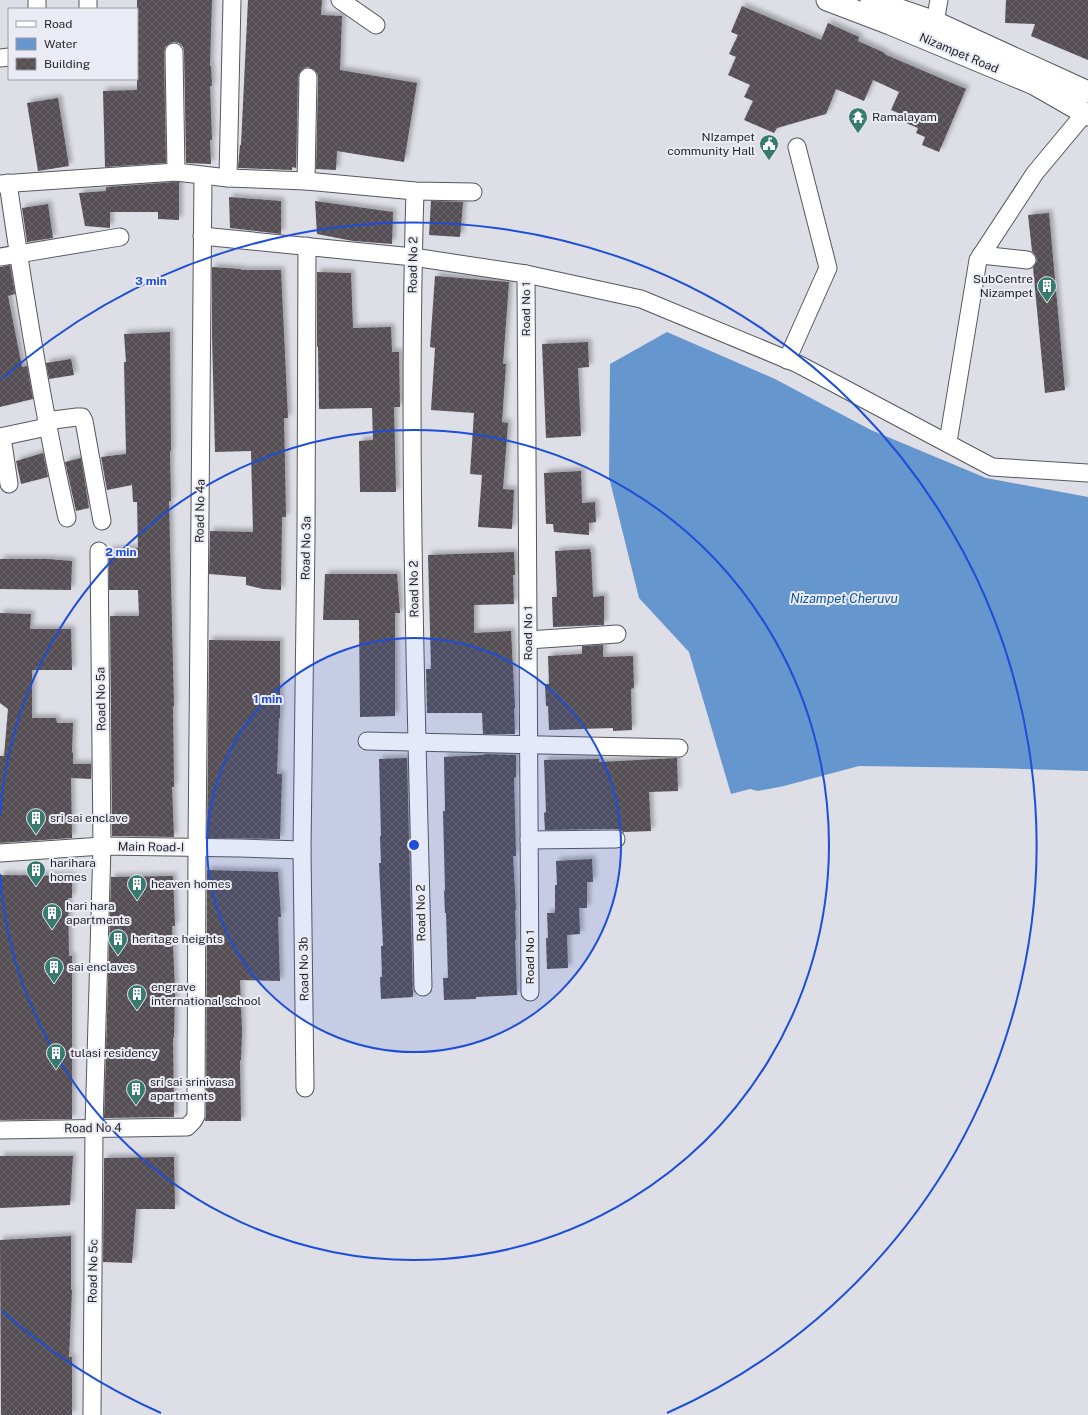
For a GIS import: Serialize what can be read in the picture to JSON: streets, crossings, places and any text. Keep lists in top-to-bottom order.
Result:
{
  "streets": {
    "main road": ["Nizampet Road"],
    "street": [
      "Road No 2",
      "Road No 1",
      "Road No 4a",
      "Road No 3a",
      "Road No 5a",
      "Main Road-I",
      "Road No 3b",
      "Road No 4",
      "Road No 5c"
    ]
  },
  "crossings": [
    ["Road No 4a", "Main Road-I"],
    ["Road No 4a", "Road No 4"],
    ["Road No 3a", "Main Road-I"],
    ["Road No 3a", "Road No 3b"],
    ["Road No 5a", "Main Road-I"],
    ["Road No 5a", "Road No 4"],
    ["Road No 5a", "Road No 5c"],
    ["Main Road-I", "Road No 3b"],
    ["Road No 4", "Road No 5c"]
  ],
  "water": ["Nizampet Cheruvu"],
  "places": {
    "temple": ["Ramalayam"],
    "public building": ["NIzampet community Hall"],
    "building": [
      "SubCentre Nizampet",
      "sri sai enclave",
      "harihara homes",
      "heaven homes",
      "hari hara apartments",
      "heritage heights",
      "sai enclaves",
      "engrave international school",
      "tulasi residency",
      "sri sai srinivasa apartments"
    ]
  },
  "legend": ["Road", "Water", "Building"],
  "rings": ["3 min", "2 min", "1 min"]
}
